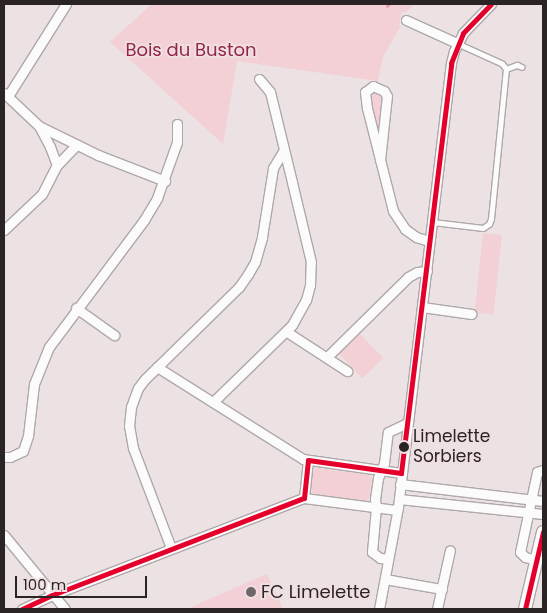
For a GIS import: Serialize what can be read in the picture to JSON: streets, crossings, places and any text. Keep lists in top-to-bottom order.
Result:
{
  "parks": ["Bois du Buston"],
  "places": ["Limelette Sorbiers", "FC Limelette"],
  "scale_bar": "100 m"
}
